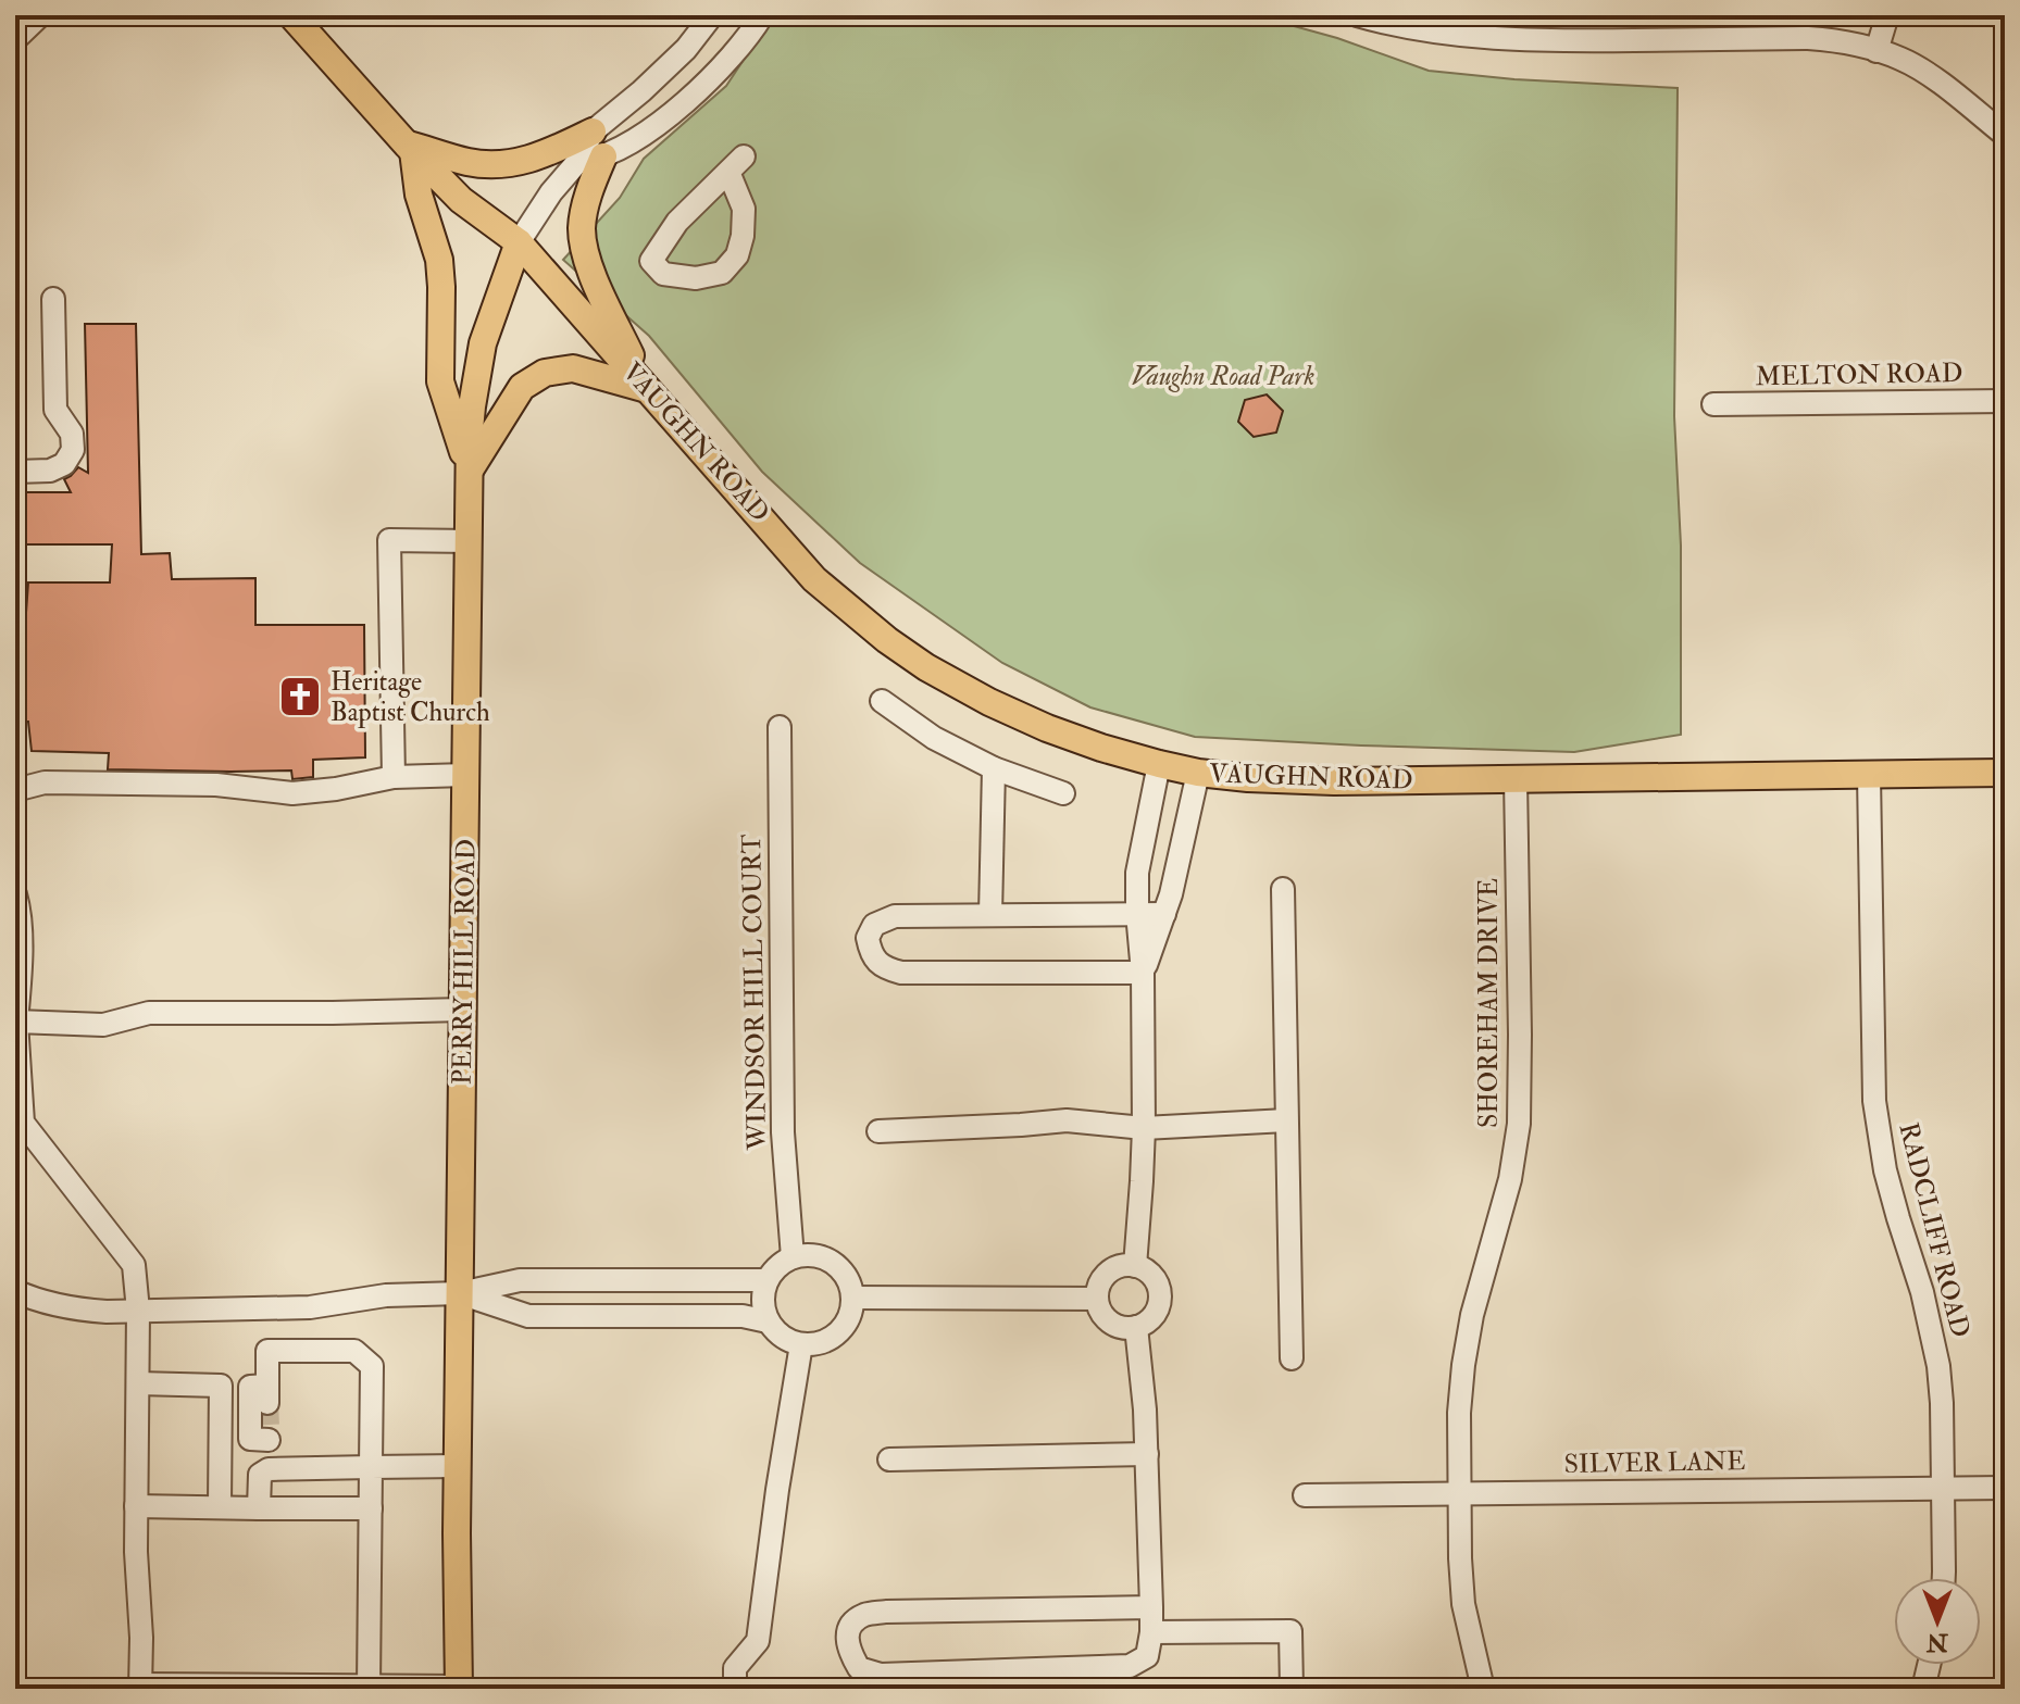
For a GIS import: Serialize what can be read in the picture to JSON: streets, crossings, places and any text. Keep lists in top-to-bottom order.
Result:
{
  "streets": {
    "main road": ["VAUGHN ROAD", "PERRY HILL ROAD"],
    "street": [
      "MELTON ROAD",
      "WINDSOR HILL COURT",
      "SHOREHAM DRIVE",
      "RADCLIFF ROAD",
      "SILVER LANE"
    ]
  },
  "crossings": [
    ["VAUGHN ROAD", "PERRY HILL ROAD"],
    ["VAUGHN ROAD", "SHOREHAM DRIVE"],
    ["VAUGHN ROAD", "RADCLIFF ROAD"],
    ["SHOREHAM DRIVE", "SILVER LANE"],
    ["RADCLIFF ROAD", "SILVER LANE"]
  ],
  "parks": ["Vaughn Road Park"],
  "places": {
    "church": ["Heritage Baptist Church"]
  },
  "north": "bottom"
}
